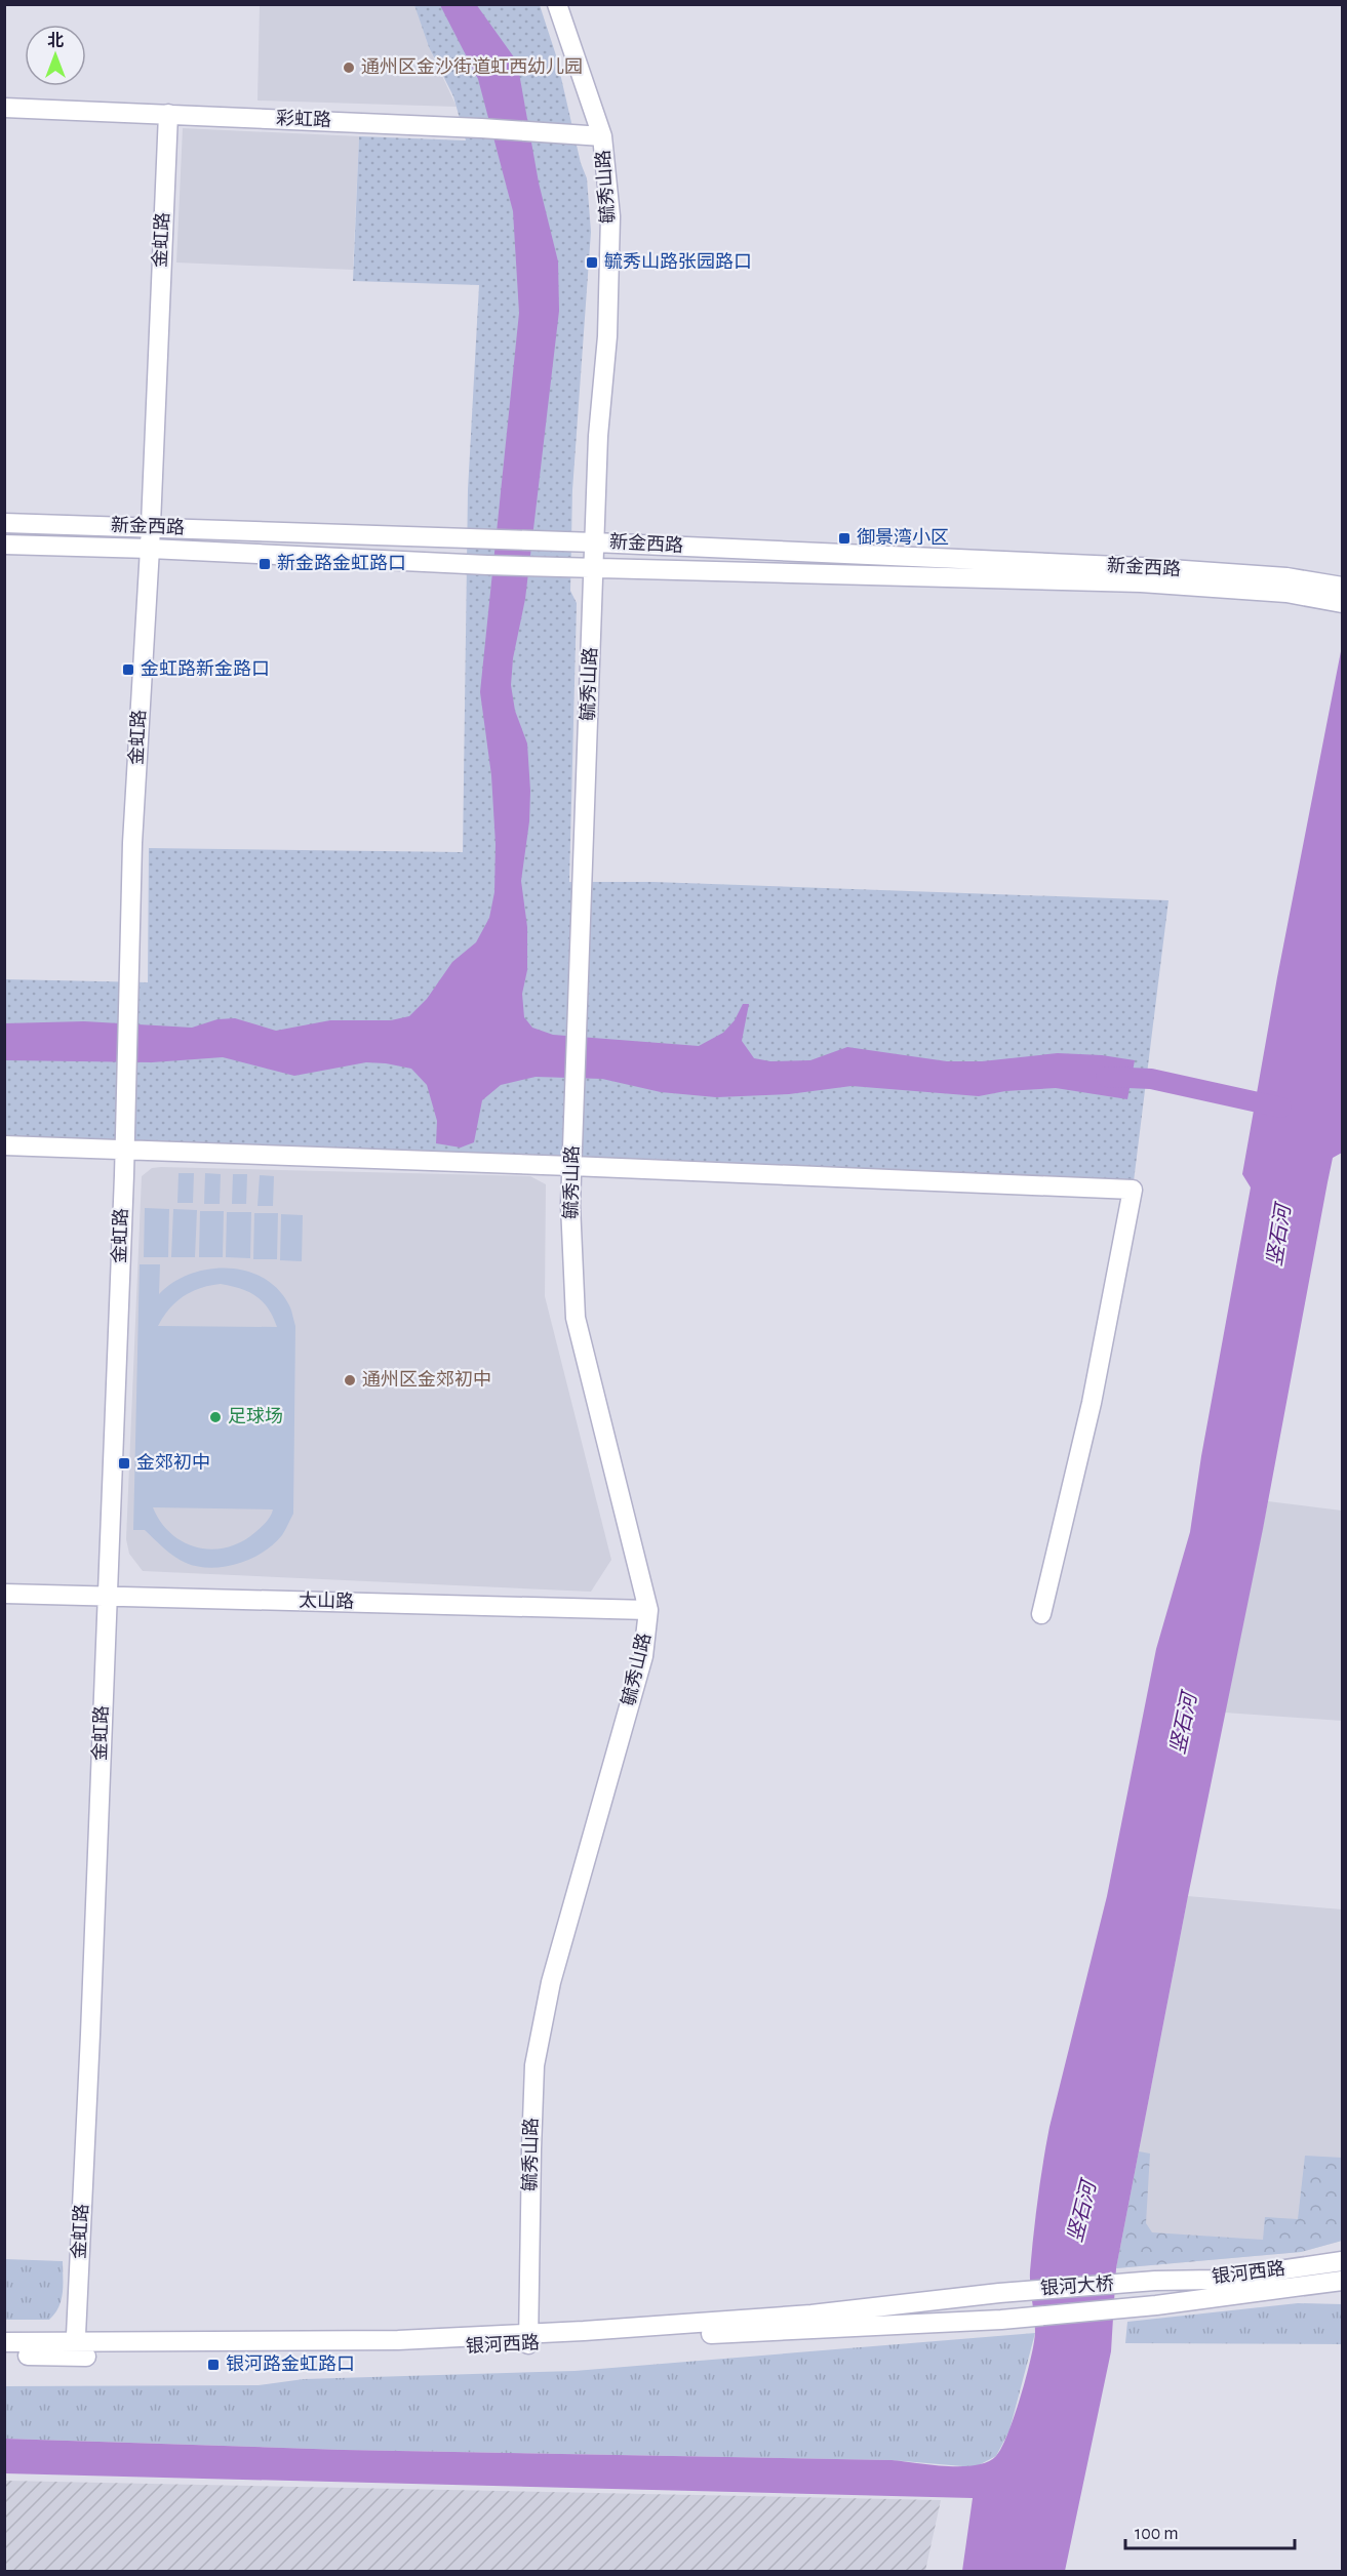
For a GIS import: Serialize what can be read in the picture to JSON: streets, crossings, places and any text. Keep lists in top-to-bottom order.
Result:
{
  "streets": {
    "street": [
      "彩虹路",
      "毓秀山路",
      "金虹路",
      "新金西路",
      "太山路",
      "银河西路",
      "银河大桥"
    ]
  },
  "crossings": [
    ["彩虹路", "毓秀山路"],
    ["彩虹路", "金虹路"],
    ["毓秀山路", "新金西路"],
    ["毓秀山路", "太山路"],
    ["毓秀山路", "银河西路"],
    ["金虹路", "新金西路"],
    ["金虹路", "太山路"],
    ["金虹路", "银河西路"],
    ["银河西路", "银河大桥"]
  ],
  "water": ["竖石河"],
  "places": {
    "other": ["通州区金沙街道虹西幼儿园", "通州区金郊初中", "足球场"],
    "transit": [
      "毓秀山路张园路口",
      "御景湾小区",
      "新金路金虹路口",
      "金虹路新金路口",
      "金郊初中",
      "银河路金虹路口"
    ]
  },
  "scale_bar": "100 m",
  "north": "top"
}
